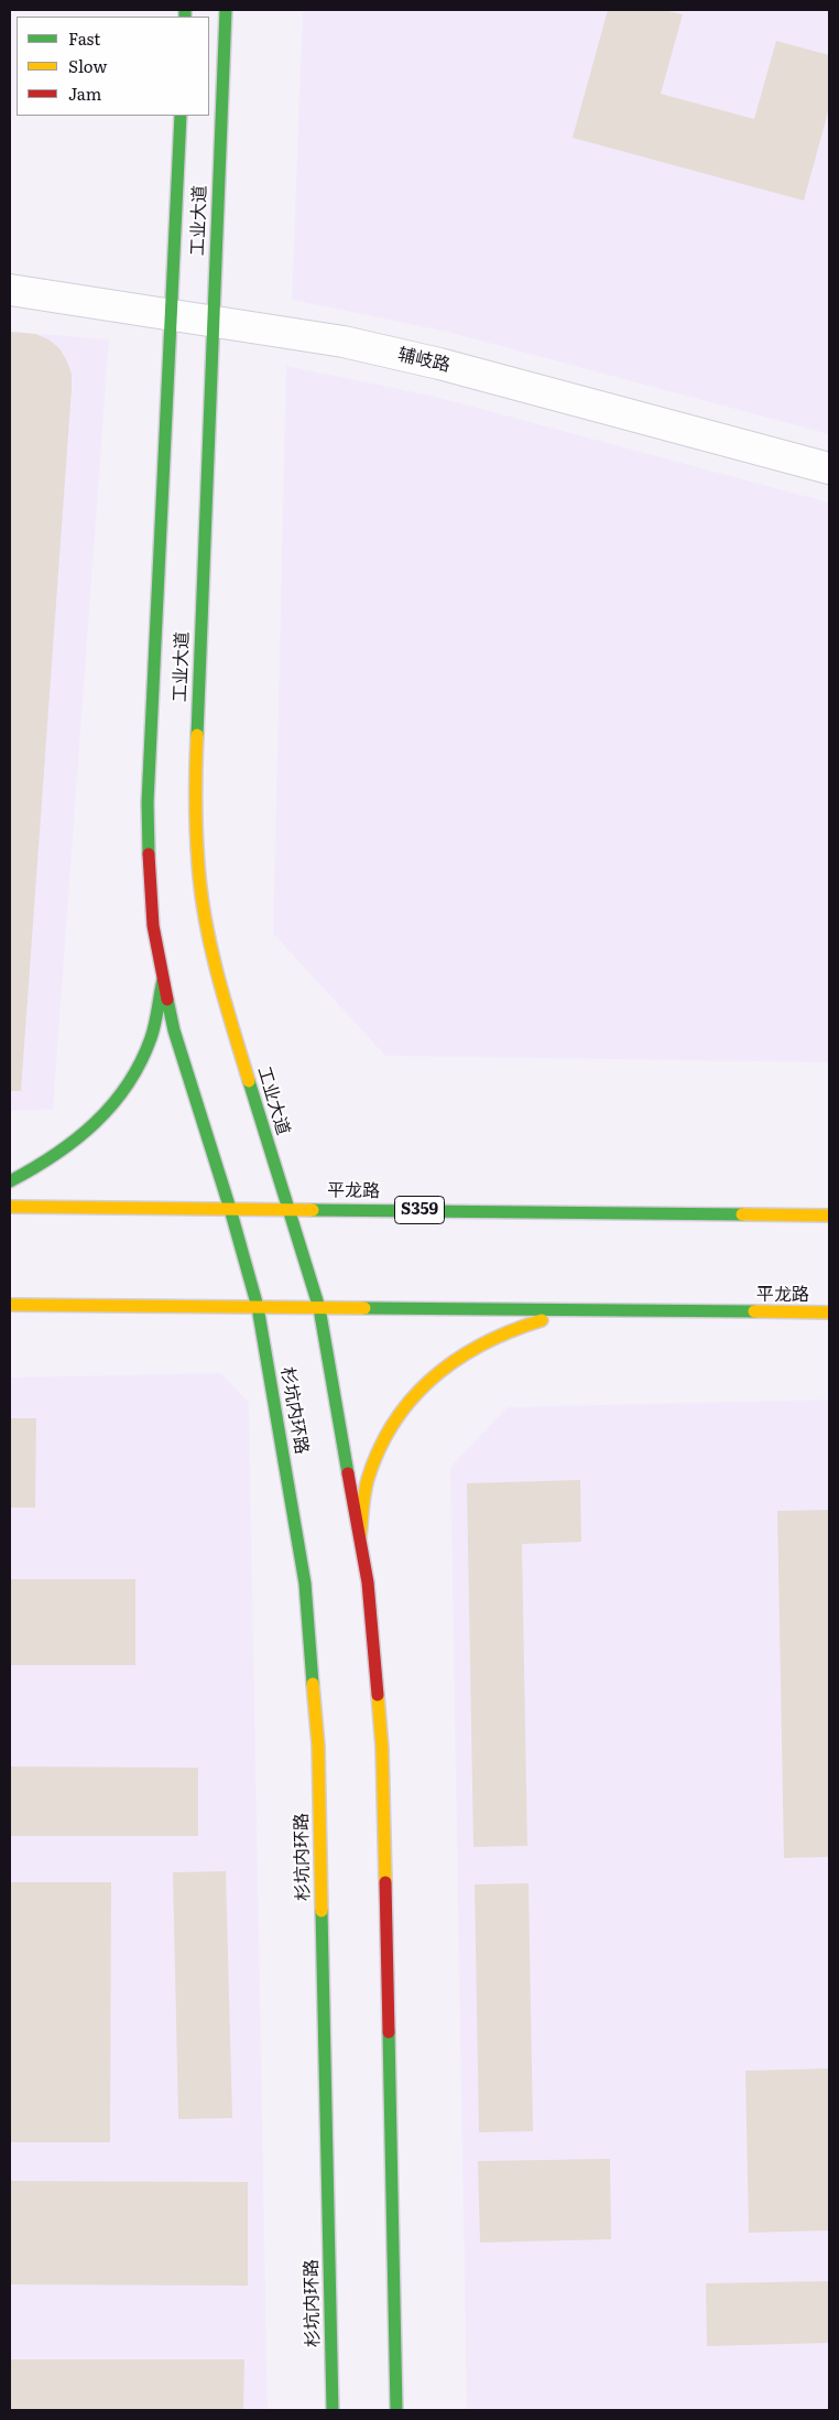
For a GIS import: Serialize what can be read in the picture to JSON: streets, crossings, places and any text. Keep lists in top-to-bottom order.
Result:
{
  "streets": {
    "street": [
      "工业大道",
      "辅岐路",
      "平龙路",
      "S359",
      "杉坑内环路"
    ]
  },
  "crossings": [
    ["工业大道", "辅岐路"],
    ["工业大道", "平龙路"],
    ["工业大道", "杉坑内环路"],
    ["平龙路", "杉坑内环路"]
  ],
  "legend": ["Fast", "Slow", "Jam"]
}
